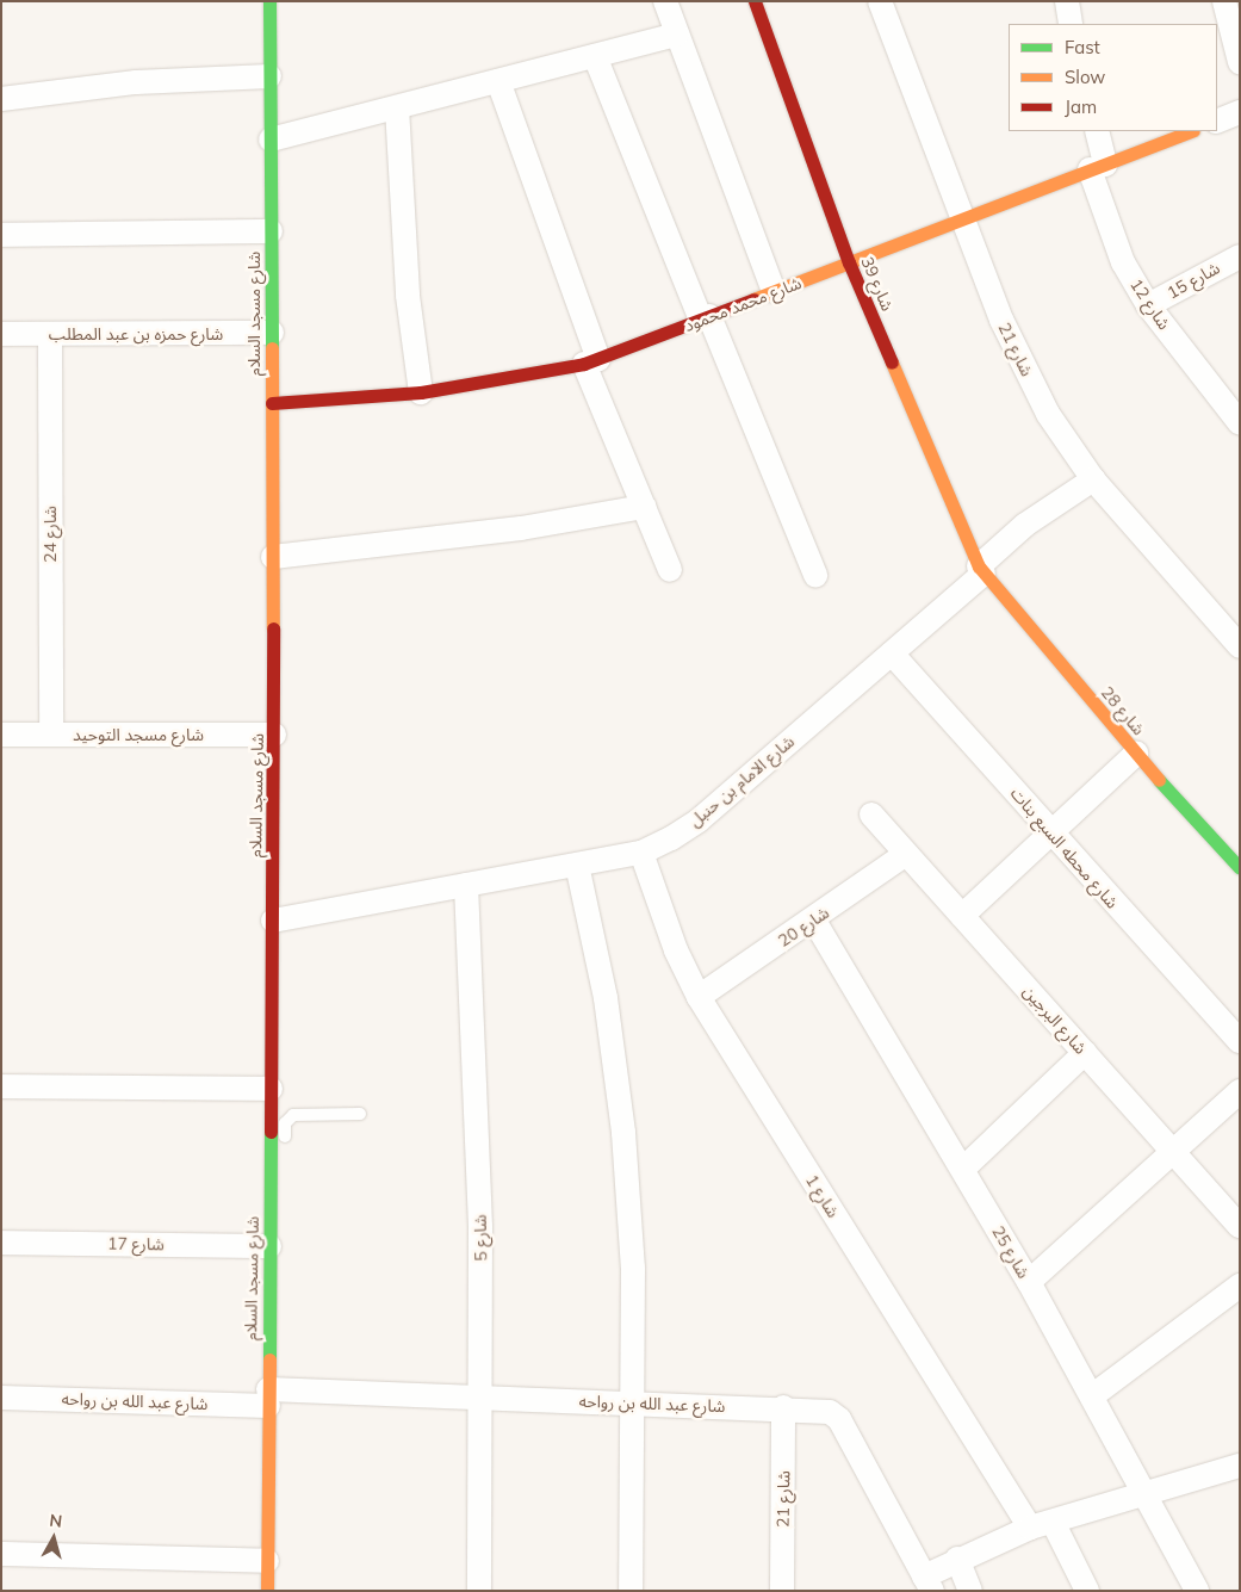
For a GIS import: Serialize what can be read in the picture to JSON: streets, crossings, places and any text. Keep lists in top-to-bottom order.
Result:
{
  "streets": {
    "street": [
      "شارع 15",
      "شارع 39",
      "شارع محمد محمود",
      "شارع 12",
      "شارع مسجد السلام",
      "شارع حمزه بن عبد المطلب",
      "شارع 21",
      "شارع 24",
      "شارع 28",
      "شارع مسجد التوحيد",
      "شارع الامام بن حنبل",
      "شارع محطه السبع بنات",
      "شارع 20",
      "شارع البرجين",
      "شارع 1",
      "شارع 5",
      "شارع 17",
      "شارع 25",
      "شارع عبد الله بن رواحه"
    ]
  },
  "crossings": [
    ["شارع 15", "شارع 12"],
    ["شارع 39", "شارع محمد محمود"],
    ["شارع 39", "شارع 28"],
    ["شارع 39", "شارع الامام بن حنبل"],
    ["شارع محمد محمود", "شارع 12"],
    ["شارع محمد محمود", "شارع مسجد السلام"],
    ["شارع محمد محمود", "شارع 21"],
    ["شارع مسجد السلام", "شارع حمزه بن عبد المطلب"],
    ["شارع مسجد السلام", "شارع مسجد التوحيد"],
    ["شارع مسجد السلام", "شارع الامام بن حنبل"],
    ["شارع مسجد السلام", "شارع 17"],
    ["شارع مسجد السلام", "شارع عبد الله بن رواحه"],
    ["شارع حمزه بن عبد المطلب", "شارع 24"],
    ["شارع 21", "شارع الامام بن حنبل"],
    ["شارع 21", "شارع عبد الله بن رواحه"],
    ["شارع 24", "شارع مسجد التوحيد"],
    ["شارع 28", "شارع الامام بن حنبل"],
    ["شارع الامام بن حنبل", "شارع محطه السبع بنات"],
    ["شارع الامام بن حنبل", "شارع 1"],
    ["شارع الامام بن حنبل", "شارع 5"],
    ["شارع 20", "شارع البرجين"],
    ["شارع 20", "شارع 1"],
    ["شارع 20", "شارع 25"],
    ["شارع 5", "شارع عبد الله بن رواحه"]
  ],
  "legend": ["Fast", "Slow", "Jam"],
  "north": "top"
}
